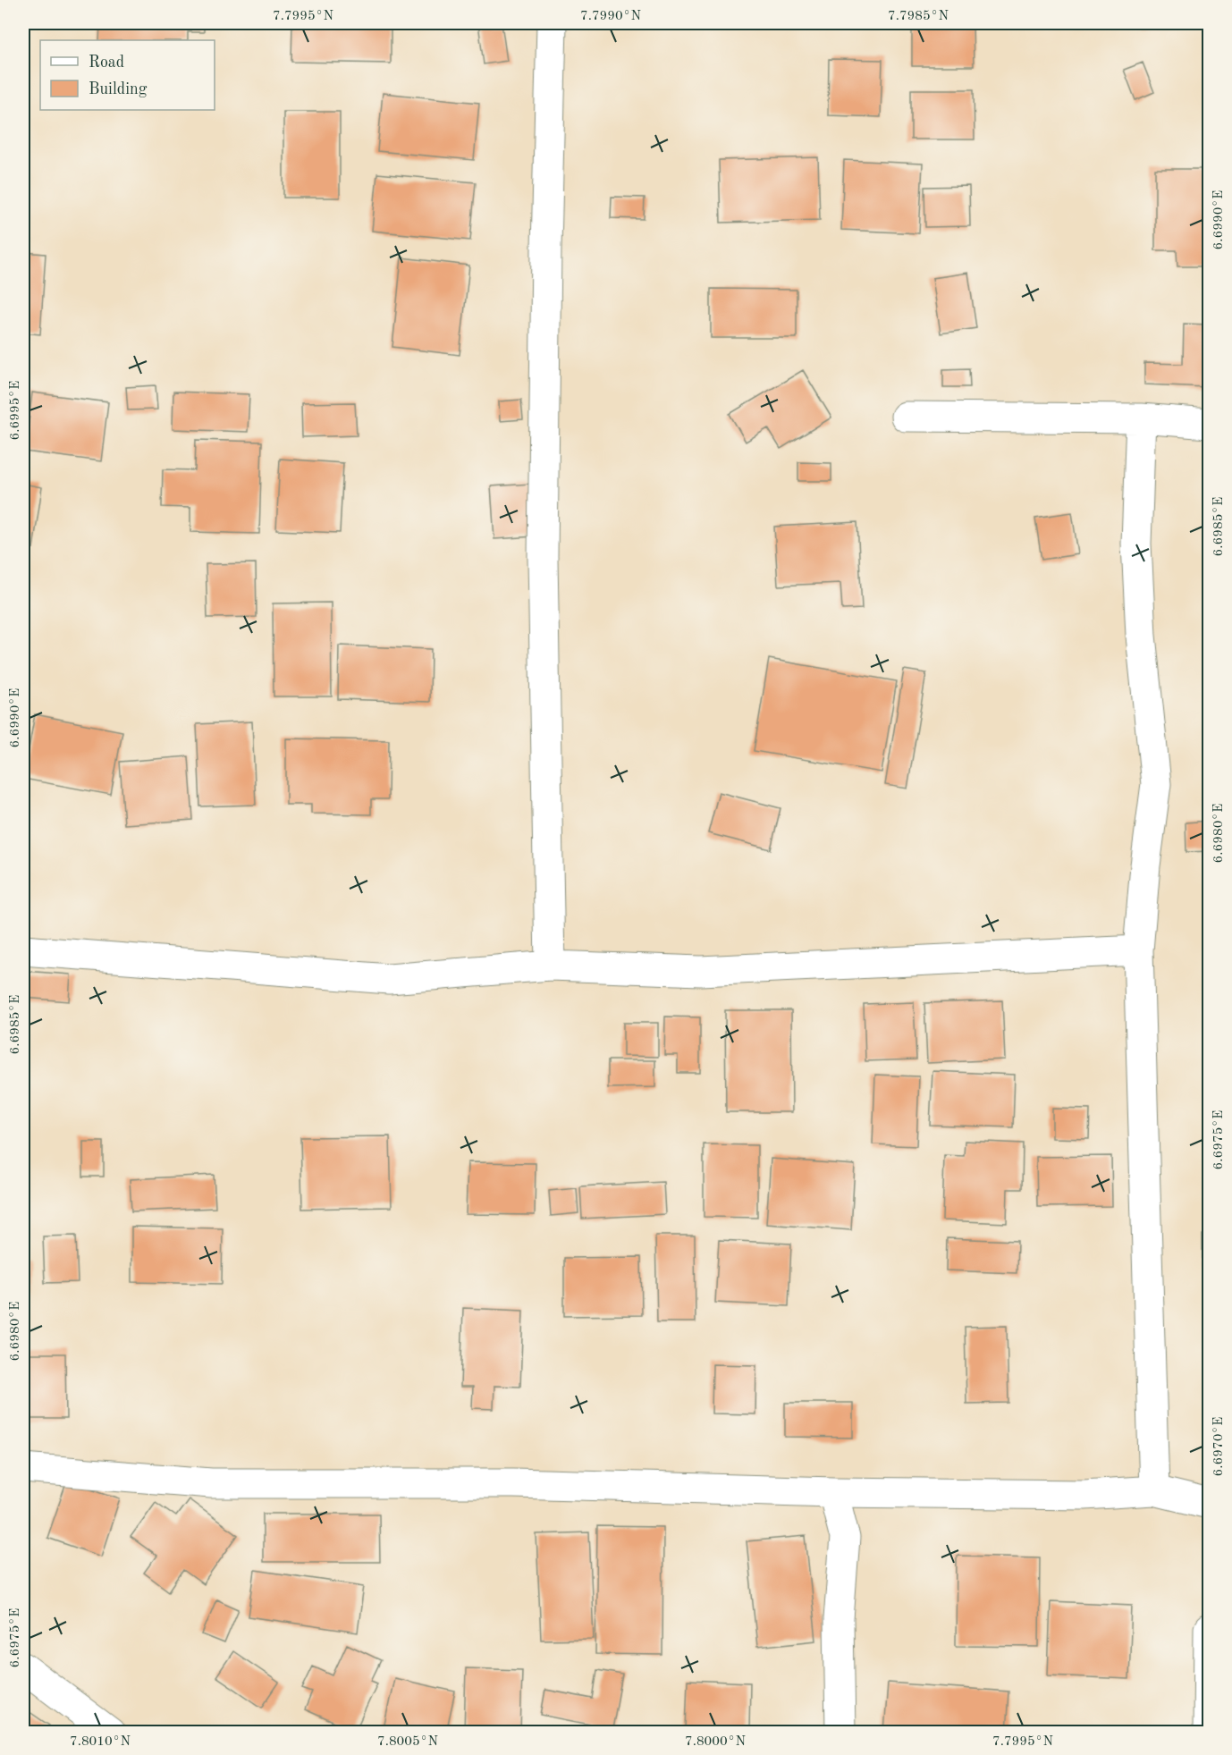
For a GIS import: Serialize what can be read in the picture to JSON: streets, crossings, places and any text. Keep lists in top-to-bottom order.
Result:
{
  "legend": ["Road", "Building"],
  "coordinates": [
    "7.7995°N",
    "7.7990°N",
    "7.7985°N",
    "6.6990°E",
    "6.6995°E",
    "6.6985°E",
    "6.6980°E",
    "6.6975°E",
    "6.6970°E",
    "7.8010°N",
    "7.8005°N",
    "7.8000°N"
  ]
}
